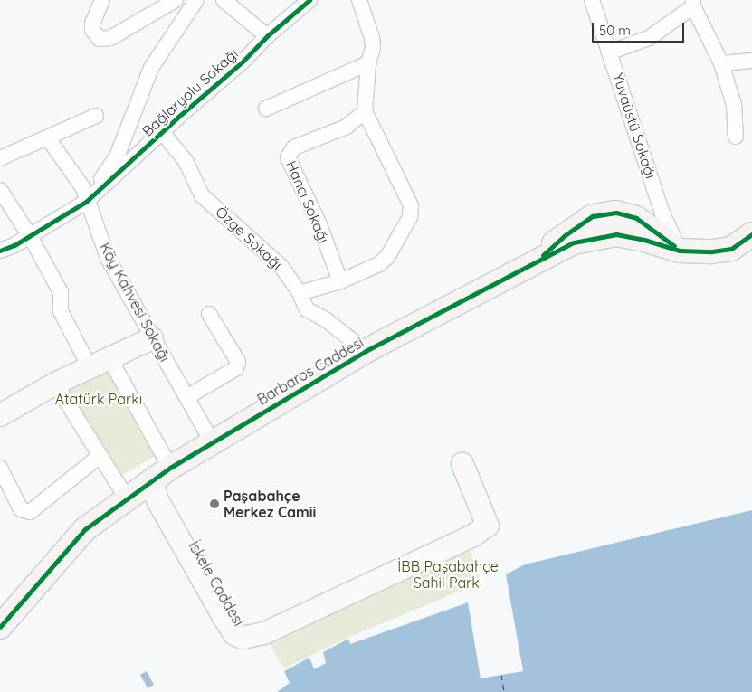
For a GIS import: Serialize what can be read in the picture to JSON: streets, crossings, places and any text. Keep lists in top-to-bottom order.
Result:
{
  "streets": {
    "main road": ["Barbaros Caddesi", "İskele Caddesi"],
    "street": [
      "Bağlaryolu Sokağı",
      "Yuvaüstü Sokağı",
      "Hancı Sokağı",
      "Özge Sokağı",
      "Köy Kahvesi Sokağı"
    ]
  },
  "crossings": [
    ["Bağlaryolu Sokağı", "Özge Sokağı"],
    ["Bağlaryolu Sokağı", "Köy Kahvesi Sokağı"],
    ["Yuvaüstü Sokağı", "Barbaros Caddesi"],
    ["Özge Sokağı", "Barbaros Caddesi"],
    ["Köy Kahvesi Sokağı", "Barbaros Caddesi"],
    ["Barbaros Caddesi", "İskele Caddesi"]
  ],
  "parks": ["Atatürk Parkı", "İBB Paşabahçe Sahil Parkı"],
  "places": ["Paşabahçe Merkez Camii"],
  "scale_bar": "50 m"
}
